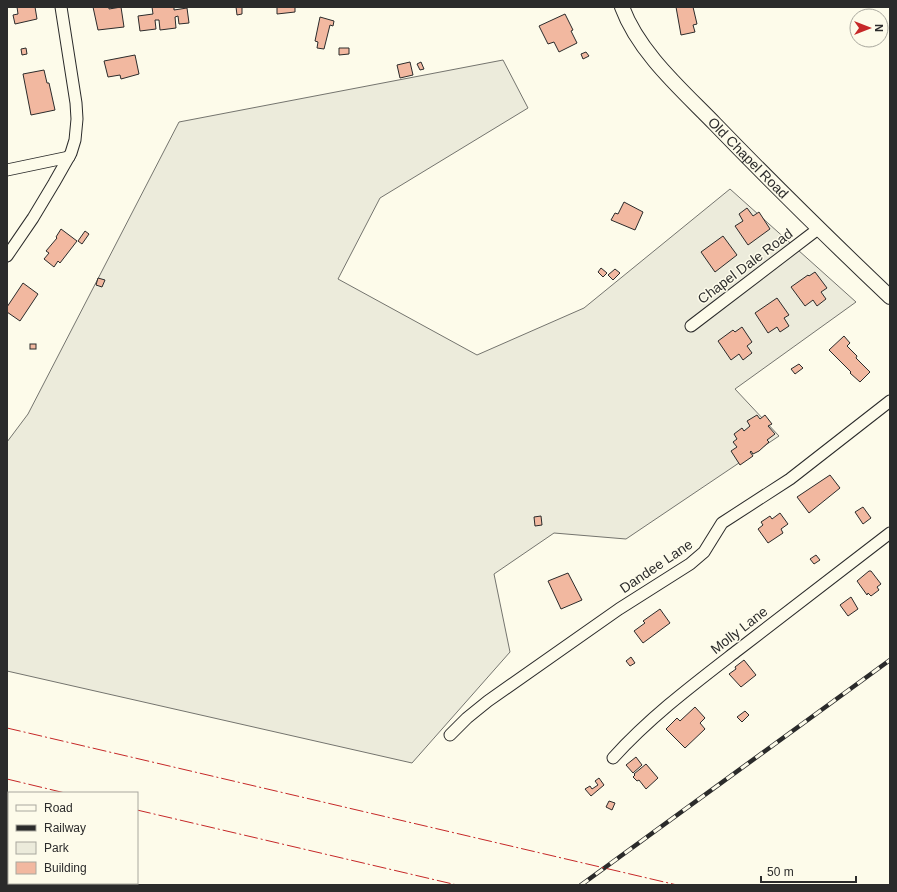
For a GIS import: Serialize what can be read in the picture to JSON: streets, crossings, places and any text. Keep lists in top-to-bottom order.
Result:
{
  "streets": {
    "street": [
      "Old Chapel Road",
      "Chapel Dale Road",
      "Dandee Lane",
      "Molly Lane"
    ]
  },
  "crossings": [
    ["Old Chapel Road", "Chapel Dale Road"]
  ],
  "legend": [
    "Road",
    "Railway",
    "Park",
    "Building"
  ],
  "scale_bar": "50 m",
  "north": "right"
}
